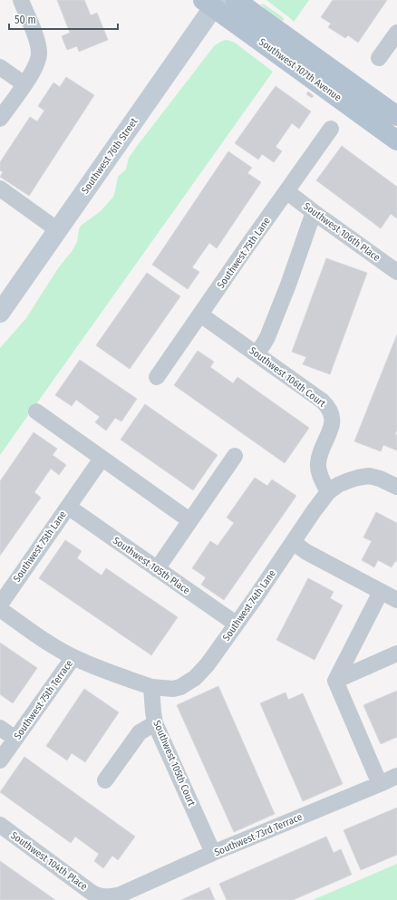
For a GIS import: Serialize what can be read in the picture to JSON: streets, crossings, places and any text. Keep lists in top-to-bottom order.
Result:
{
  "streets": {
    "main road": ["Southwest 107th Avenue"],
    "street": [
      "Southwest 76th Street",
      "Southwest 106th Place",
      "Southwest 75th Lane",
      "Southwest 106th Court",
      "Southwest 105th Place",
      "Southwest 74th Lane",
      "Southwest 75th Terrace",
      "Southwest 105th Court",
      "Southwest 73rd Terrace",
      "Southwest 104th Place"
    ]
  },
  "crossings": [
    ["Southwest 107th Avenue", "Southwest 76th Street"],
    ["Southwest 106th Place", "Southwest 75th Lane"],
    ["Southwest 75th Lane", "Southwest 106th Court"],
    ["Southwest 75th Lane", "Southwest 105th Place"],
    ["Southwest 106th Court", "Southwest 74th Lane"],
    ["Southwest 105th Place", "Southwest 74th Lane"],
    ["Southwest 74th Lane", "Southwest 105th Court"],
    ["Southwest 105th Court", "Southwest 73rd Terrace"],
    ["Southwest 73rd Terrace", "Southwest 104th Place"]
  ],
  "scale_bar": "50 m"
}
